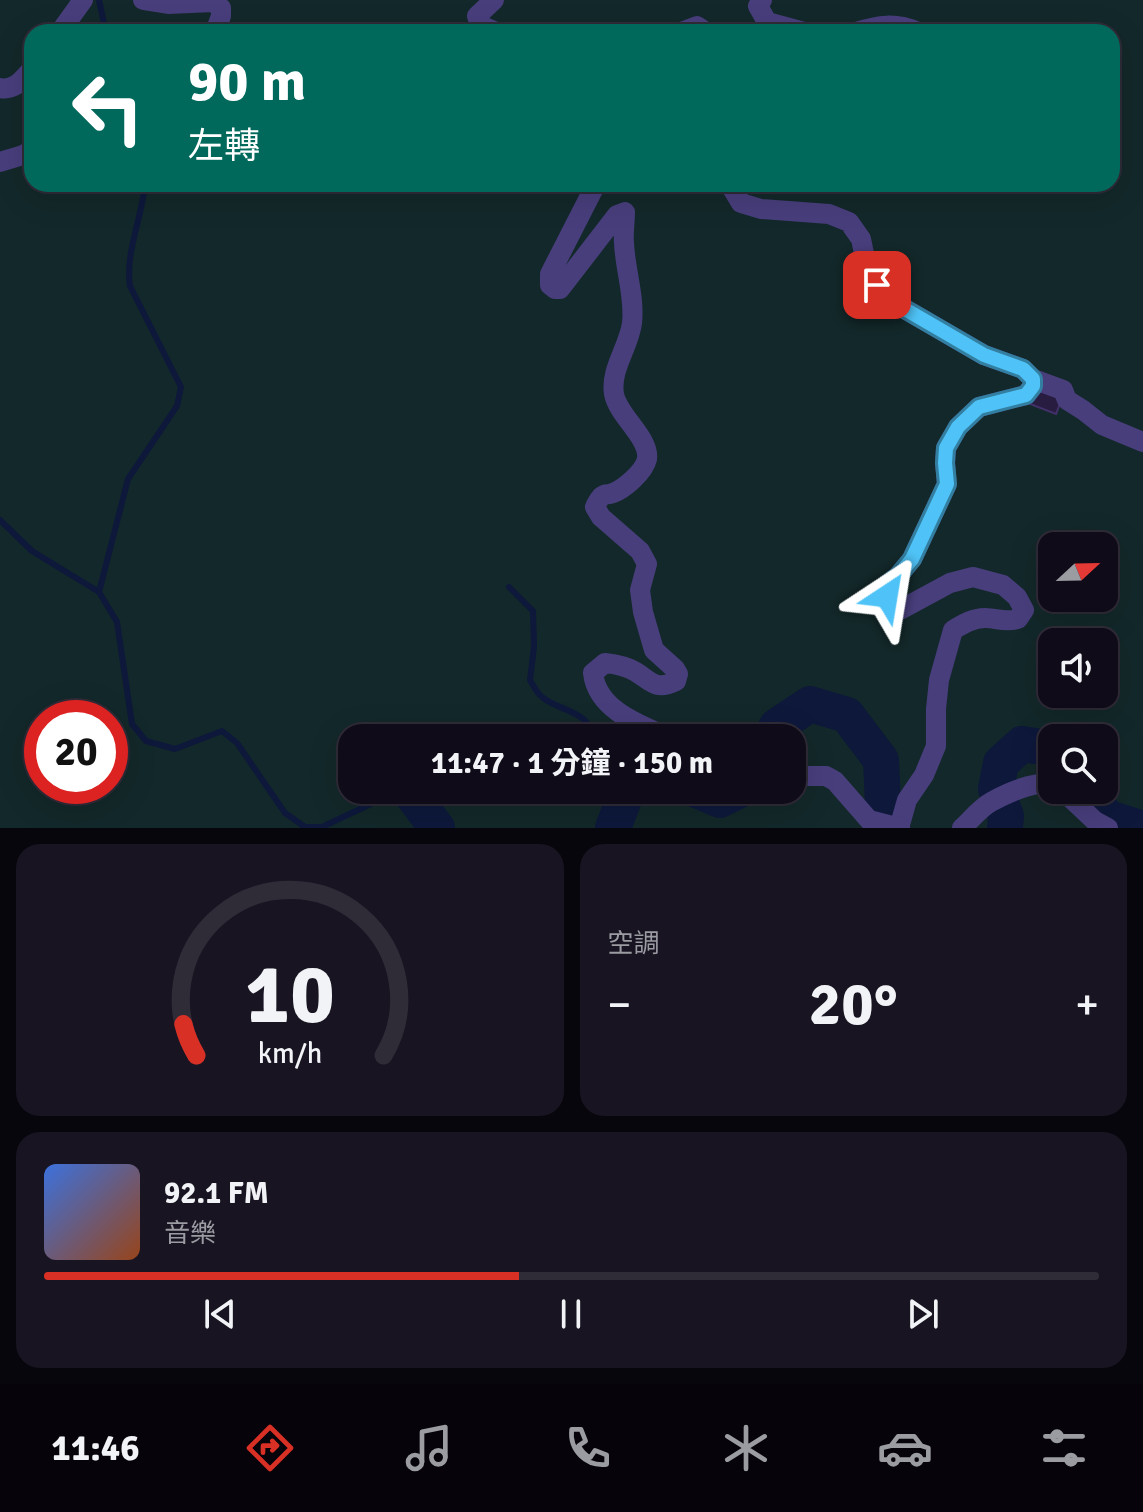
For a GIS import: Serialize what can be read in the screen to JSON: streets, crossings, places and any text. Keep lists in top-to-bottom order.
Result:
{
  "north": "right",
  "page": {
    "turn": ["90 m", "左轉"],
    "limit": "20",
    "trip": "11:47 · 1 分鐘 · 150 m",
    "tile": "空調",
    "heat": ["−", "20°", "+"],
    "song": ["92.1 FM", "音樂"],
    "tabs": "11:46",
    "gauge": ["10", "km/h"]
  }
}
